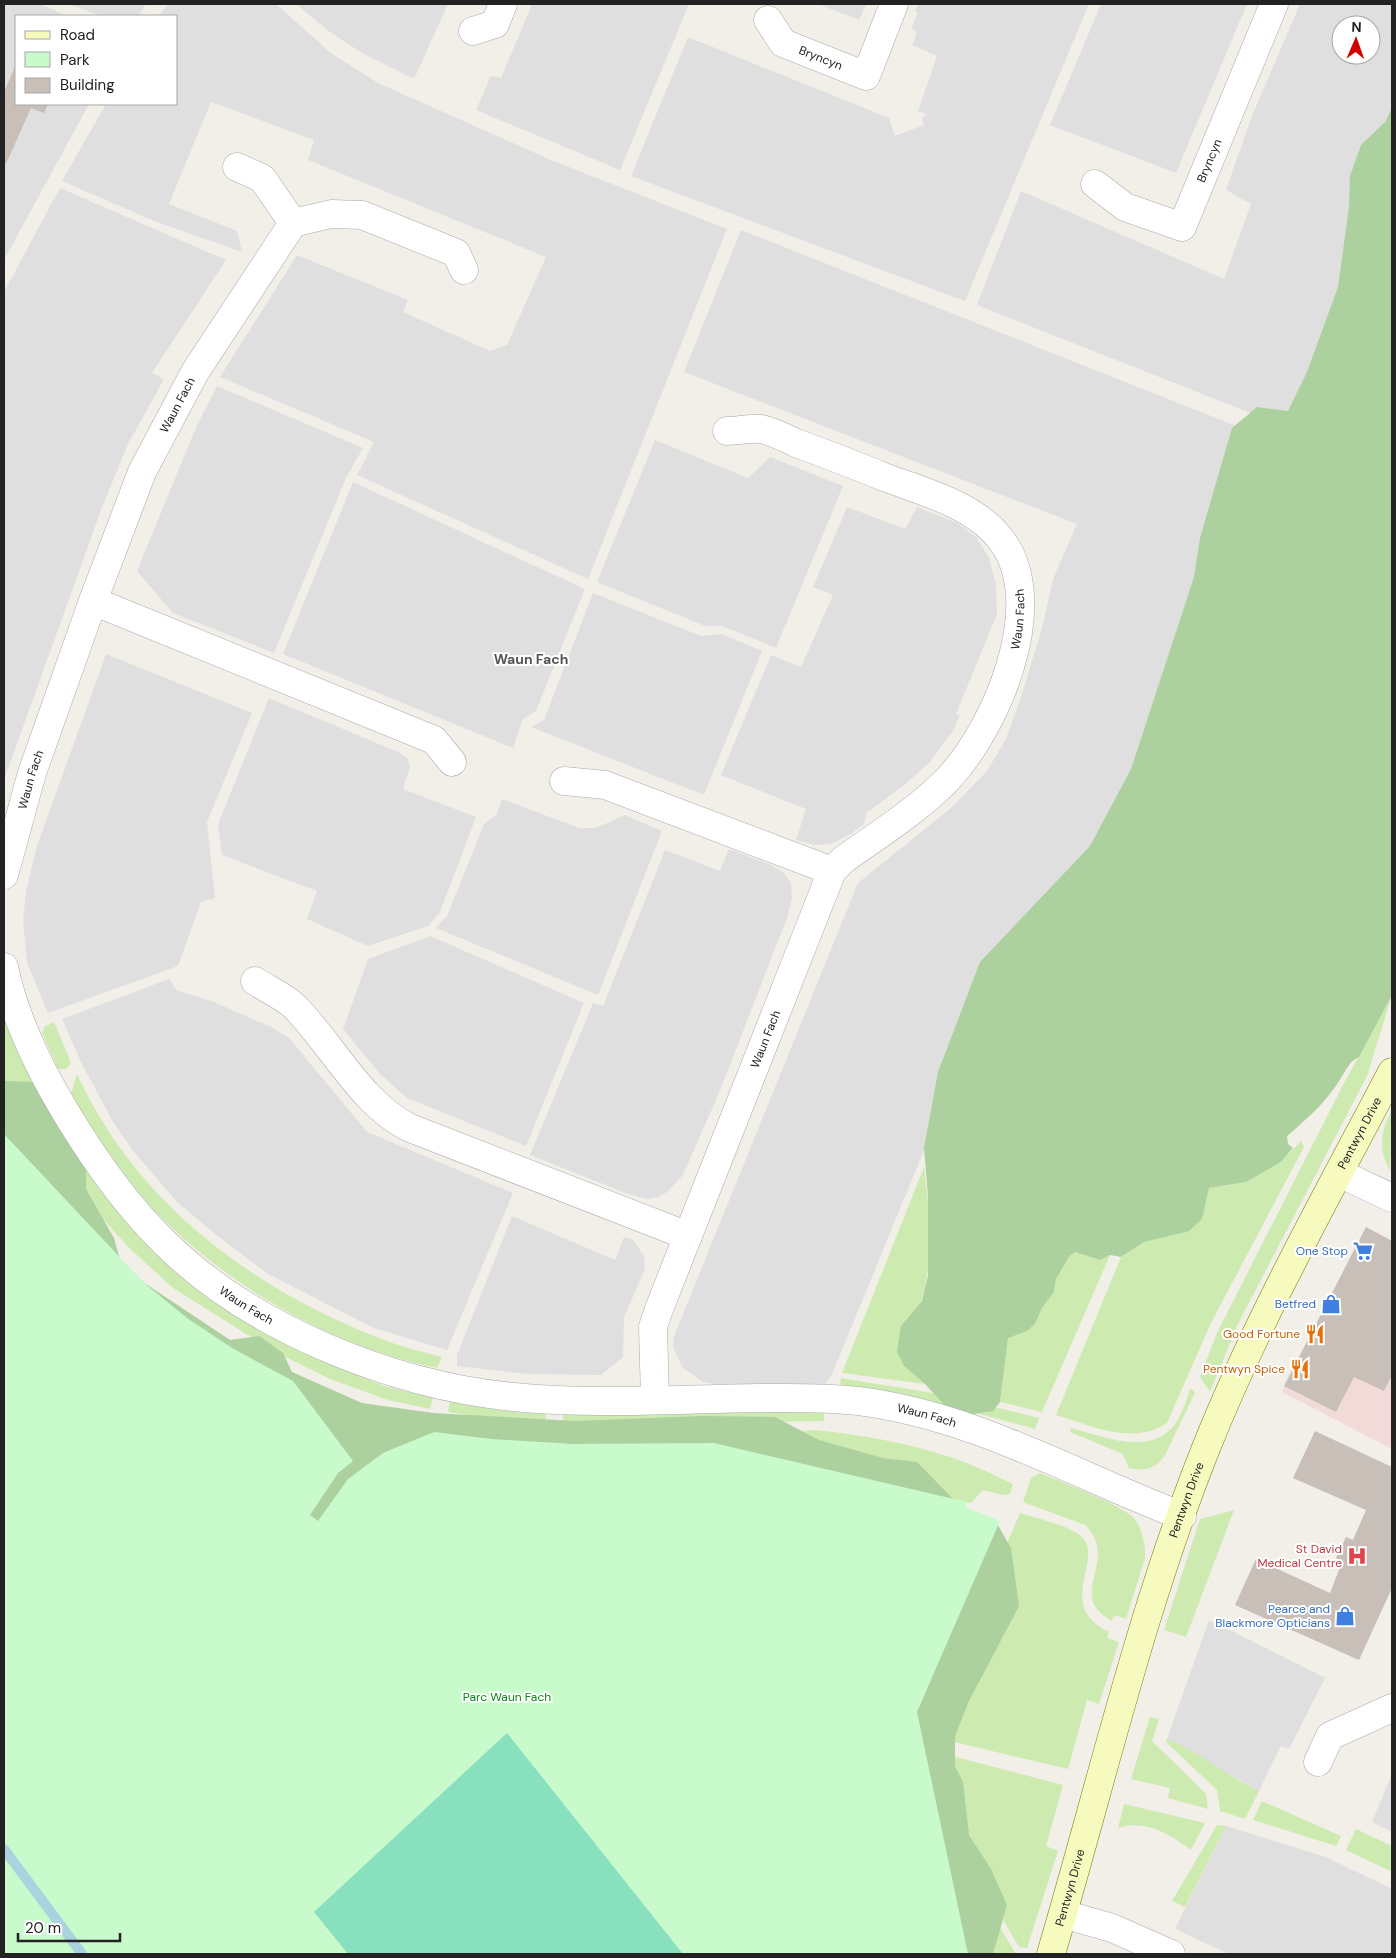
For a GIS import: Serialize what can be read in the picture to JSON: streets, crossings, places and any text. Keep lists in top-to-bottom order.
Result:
{
  "streets": {
    "street": ["Bryncyn", "Waun Fach", "Pentwyn Drive"]
  },
  "crossings": [
    ["Waun Fach", "Pentwyn Drive"]
  ],
  "districts": ["Waun Fach"],
  "parks": ["Parc Waun Fach"],
  "places": {
    "supermarket": ["One Stop"],
    "shop": ["Betfred", "Pearce and Blackmore Opticians"],
    "restaurant": ["Good Fortune", "Pentwyn Spice"],
    "hospital": ["St David Medical Centre"]
  },
  "legend": ["Road", "Park", "Building"],
  "scale_bar": "20 m",
  "north": "top"
}
